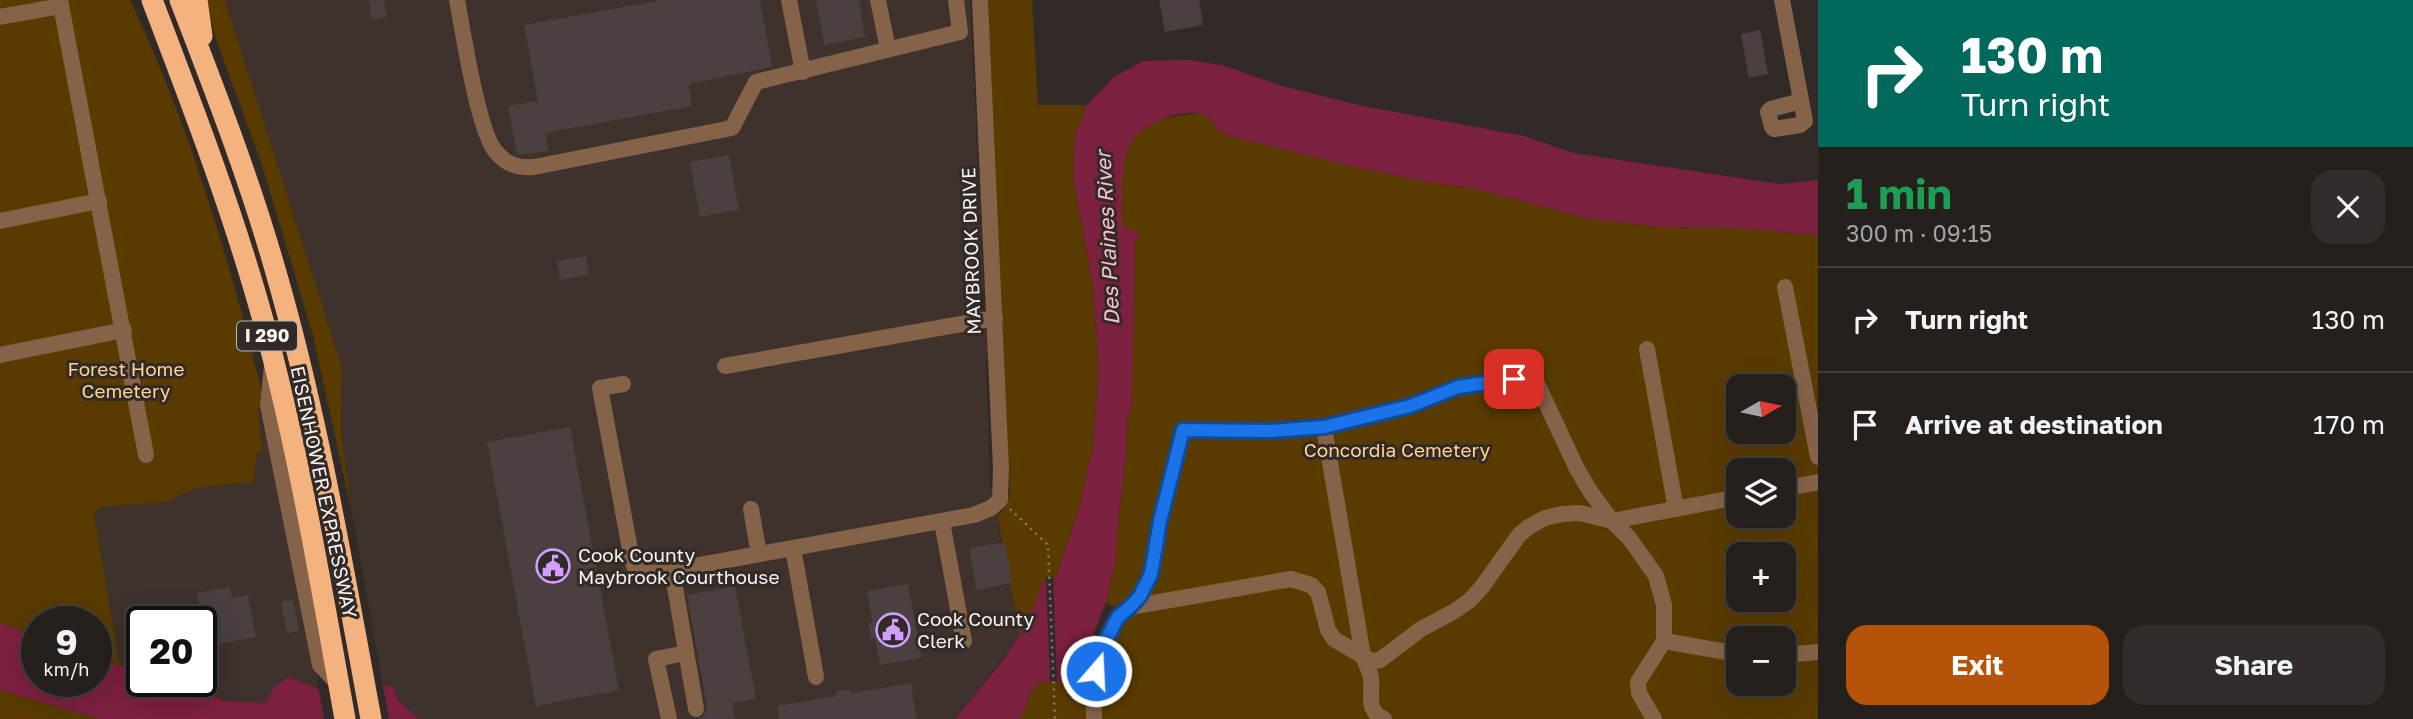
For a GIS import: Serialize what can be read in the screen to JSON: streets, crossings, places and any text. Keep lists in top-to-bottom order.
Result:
{
  "streets": {
    "highway": ["I 290", "EISENHOWER EXPRESSWAY"],
    "street": ["MAYBROOK DRIVE"]
  },
  "water": ["Des Plaines River"],
  "parks": ["Forest Home Cemetery", "Concordia Cemetery"],
  "places": {
    "public building": ["Cook County Maybrook Courthouse", "Cook County Clerk"]
  },
  "north": "right",
  "page": {
    "turn": ["130 m", "Turn right"],
    "heading": ["1 min", "300 m · 09:15"],
    "list": [
      {
        "name": "Turn right",
        "value": "130 m"
      },
      {
        "name": "Arrive at destination",
        "value": "170 m"
      }
    ],
    "map_buttons": ["+", "−"],
    "speed": "9 km/h",
    "limit": "20",
    "buttons": ["Exit", "Share"]
  }
}
